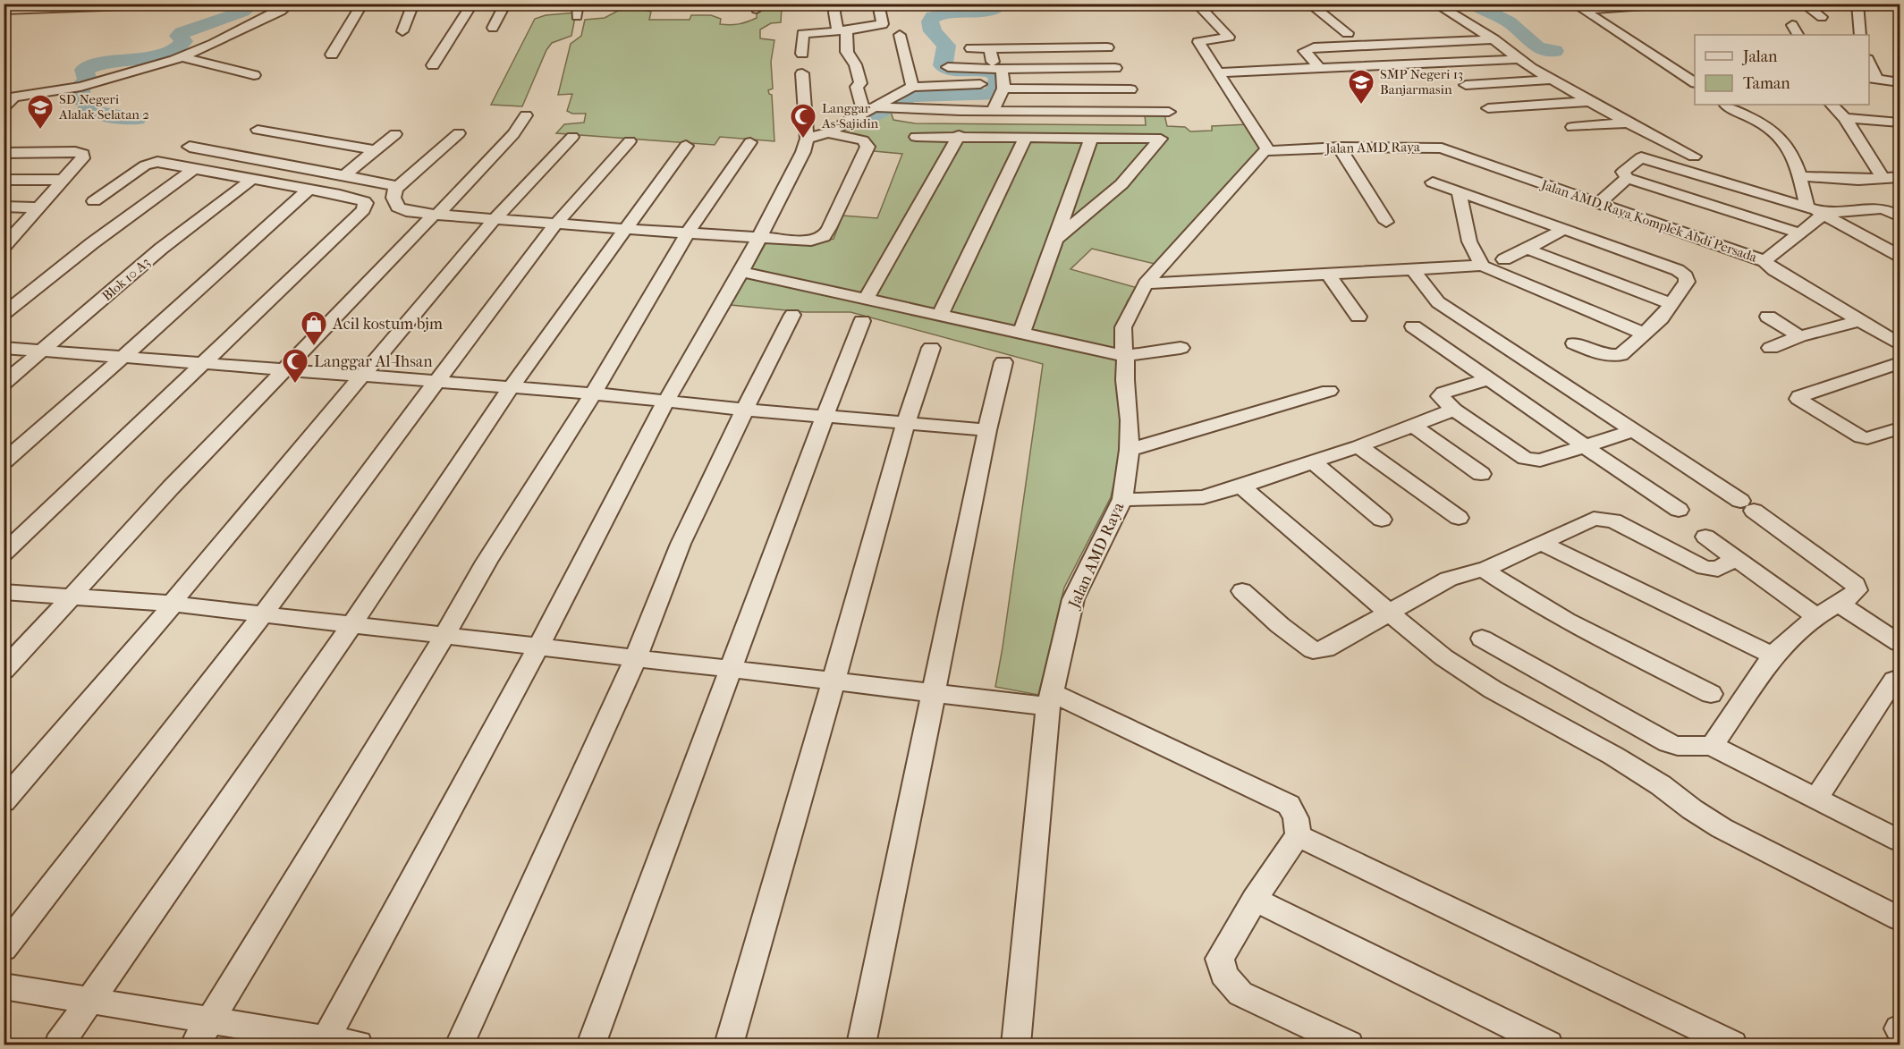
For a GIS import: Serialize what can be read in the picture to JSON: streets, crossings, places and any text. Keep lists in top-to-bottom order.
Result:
{
  "streets": {
    "street": ["Jalan AMD Raya", "Jalan AMD Raya Komplek Abdi Persada", "Blok 10 A3"]
  },
  "crossings": [
    ["Jalan AMD Raya", "Jalan AMD Raya Komplek Abdi Persada"]
  ],
  "places": {
    "school or university": ["SMP Negeri 13 Banjarmasin", "SD Negeri Alalak Selatan 2"],
    "mosque": ["Langgar As-Sajidin", "Langgar Al-Ihsan"],
    "shop": ["Acil kostum bjm"]
  },
  "legend": ["Jalan", "Taman"]
}
